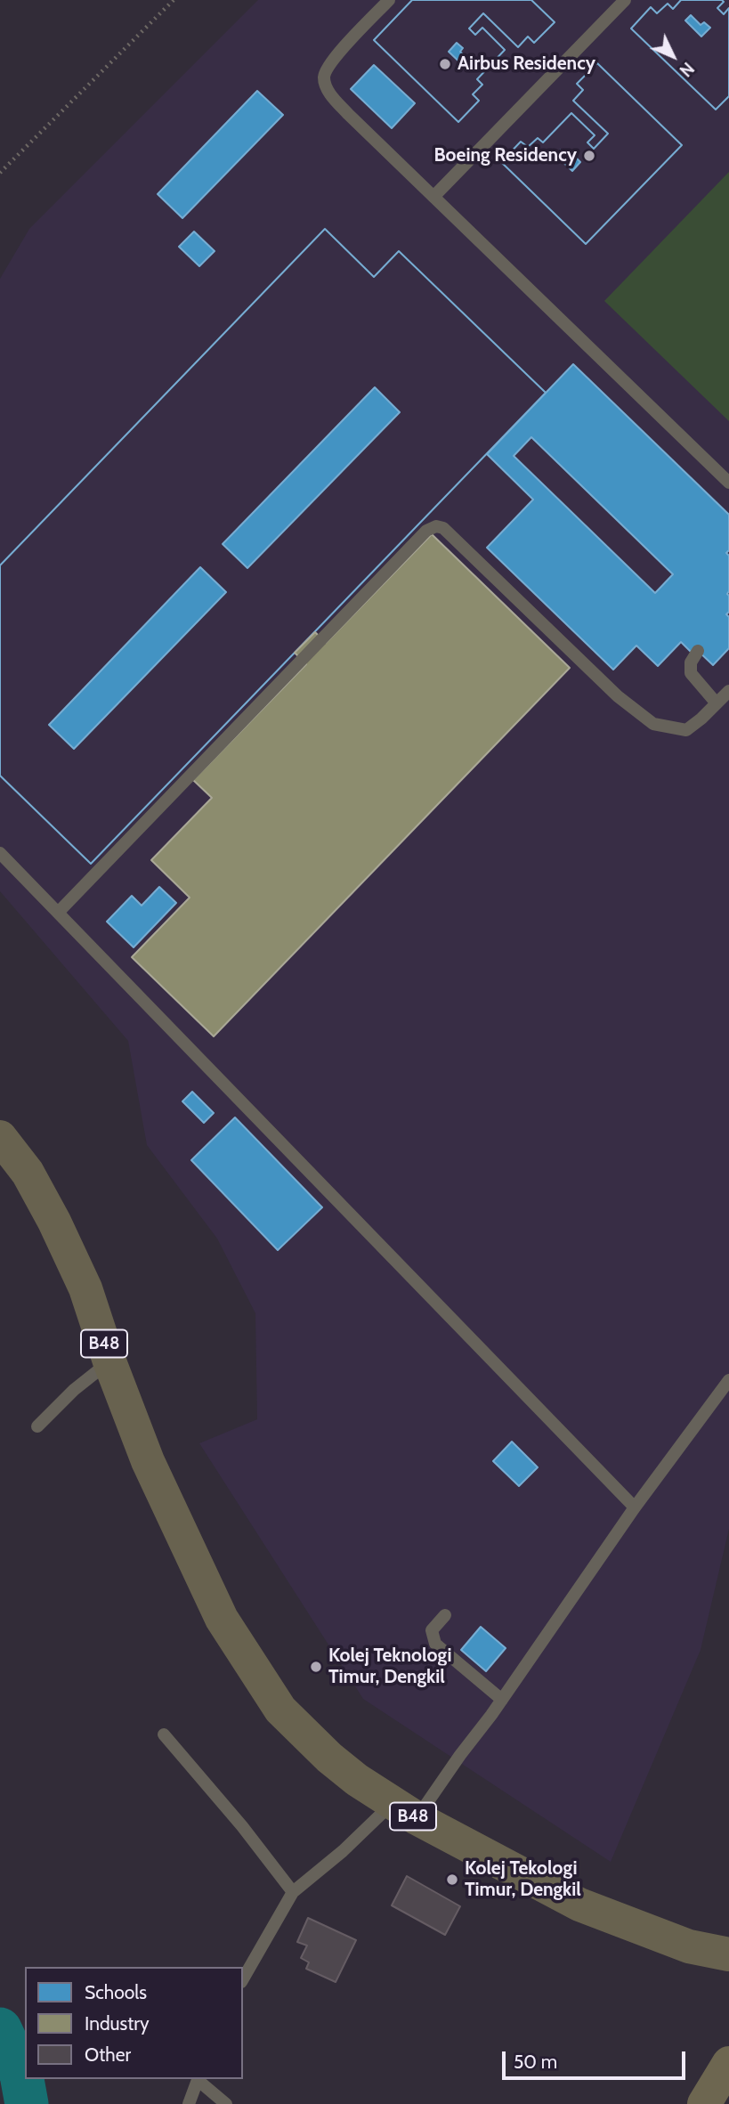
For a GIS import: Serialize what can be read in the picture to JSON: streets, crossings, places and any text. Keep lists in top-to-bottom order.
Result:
{
  "streets": {
    "main road": ["B48"]
  },
  "places": [
    "Airbus Residency",
    "Boeing Residency",
    "Kolej Teknologi Timur, Dengkil",
    "Kolej Tekologi Timur, Dengkil"
  ],
  "legend": ["Schools", "Industry", "Other"],
  "scale_bar": "50 m",
  "north": "bottom right"
}
